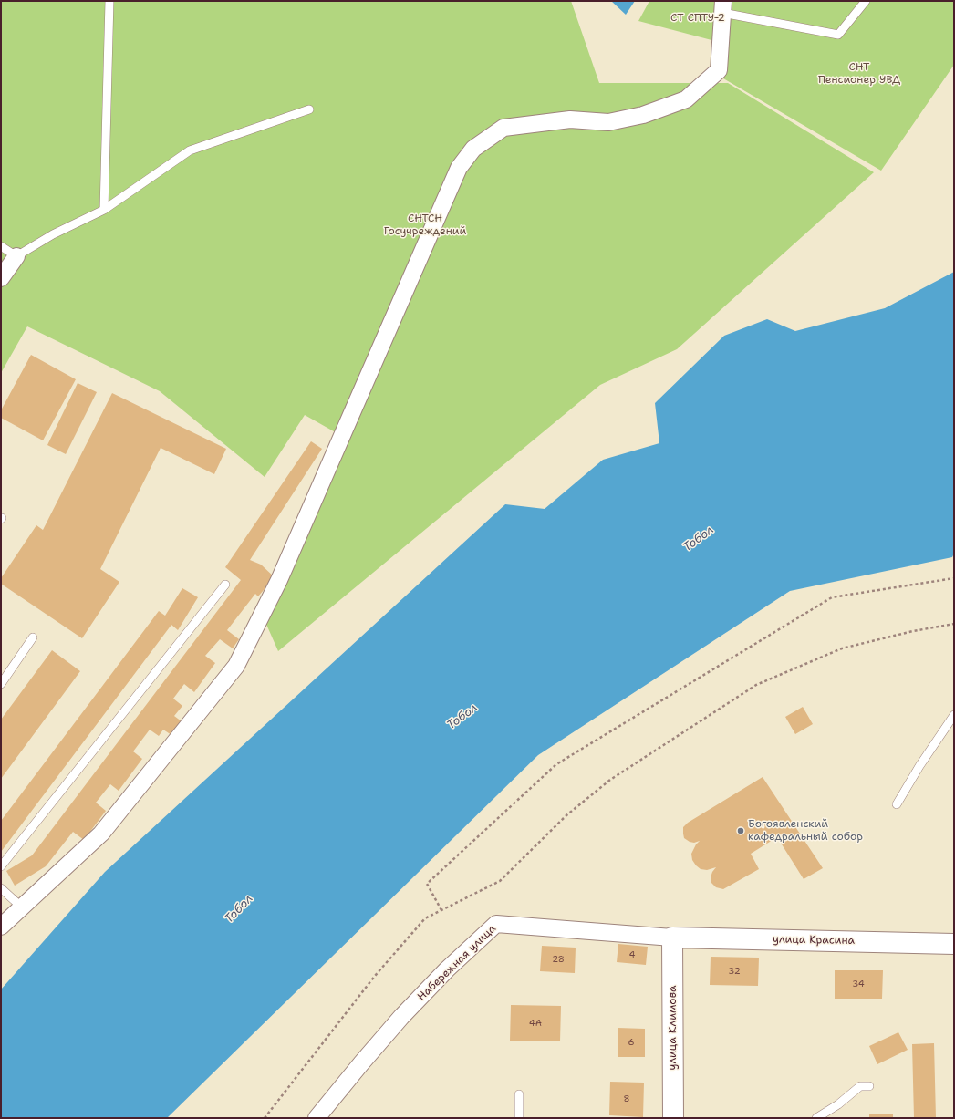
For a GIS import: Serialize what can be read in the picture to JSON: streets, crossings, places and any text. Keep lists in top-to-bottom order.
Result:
{
  "streets": {
    "street": ["улица Красина", "Набережная улица", "улица Климова"]
  },
  "crossings": [
    ["улица Красина", "Набережная улица"],
    ["улица Красина", "улица Климова"],
    ["Набережная улица", "улица Климова"]
  ],
  "water": ["Тобол"],
  "parks": ["СТ СПТУ-2", "СНТ Пенсионер УВД", "СНТСН Госучреждений"],
  "places": ["Богоявленский кафедральный собор"],
  "house_numbers": [
    "4",
    "28",
    "32",
    "34",
    "4А",
    "6",
    "8"
  ]
}
